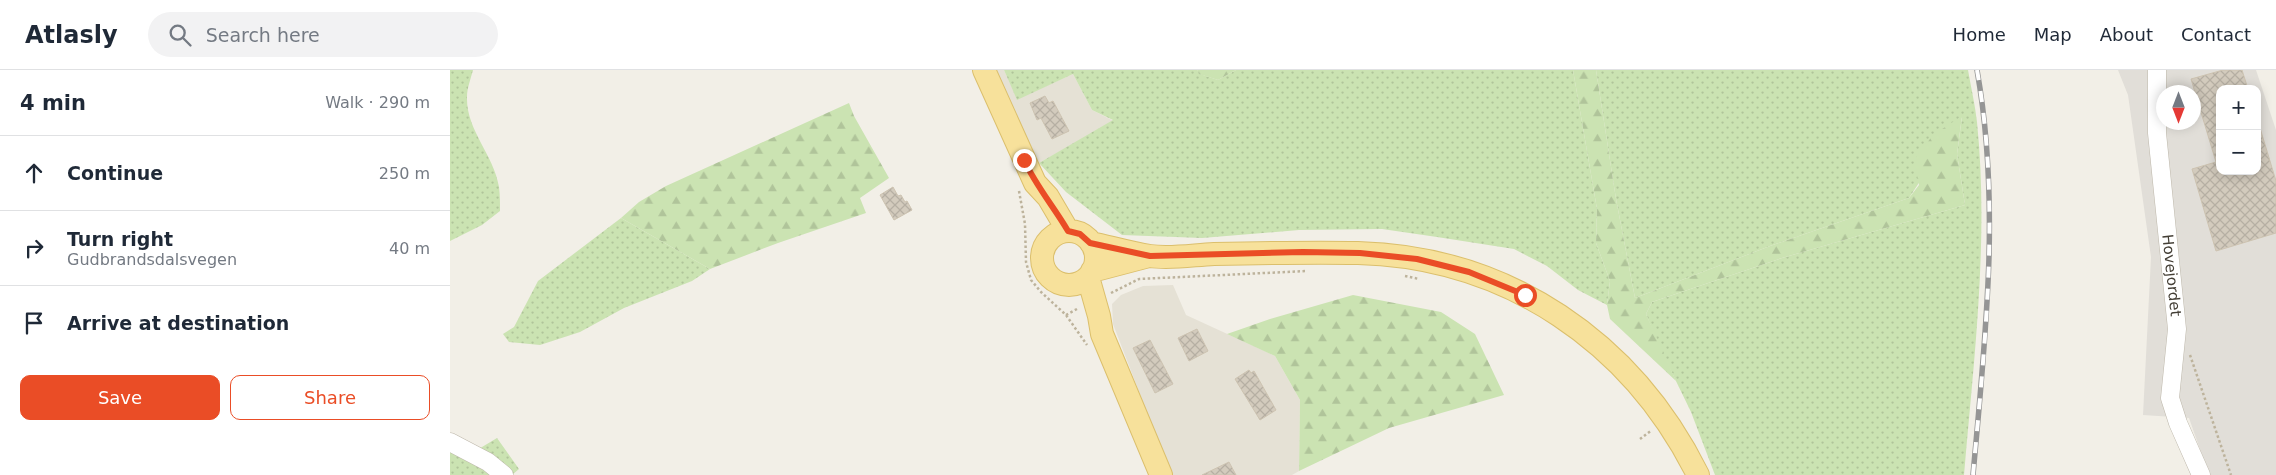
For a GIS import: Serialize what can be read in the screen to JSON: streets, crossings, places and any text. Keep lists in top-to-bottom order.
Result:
{
  "streets": {
    "street": ["Hovejordet"]
  },
  "north": "bottom",
  "page": {
    "header": "Atlasly",
    "search": "Search here",
    "nav": [
      "Home",
      "Map",
      "About",
      "Contact"
    ],
    "heading": ["4 min", "Walk · 290 m"],
    "map_buttons": ["+", "−"],
    "list": [
      ["Continue", "250 m"],
      ["Turn right", "Gudbrandsdalsvegen", "40 m"],
      "Arrive at destination"
    ],
    "buttons": ["Save", "Share"]
  }
}
